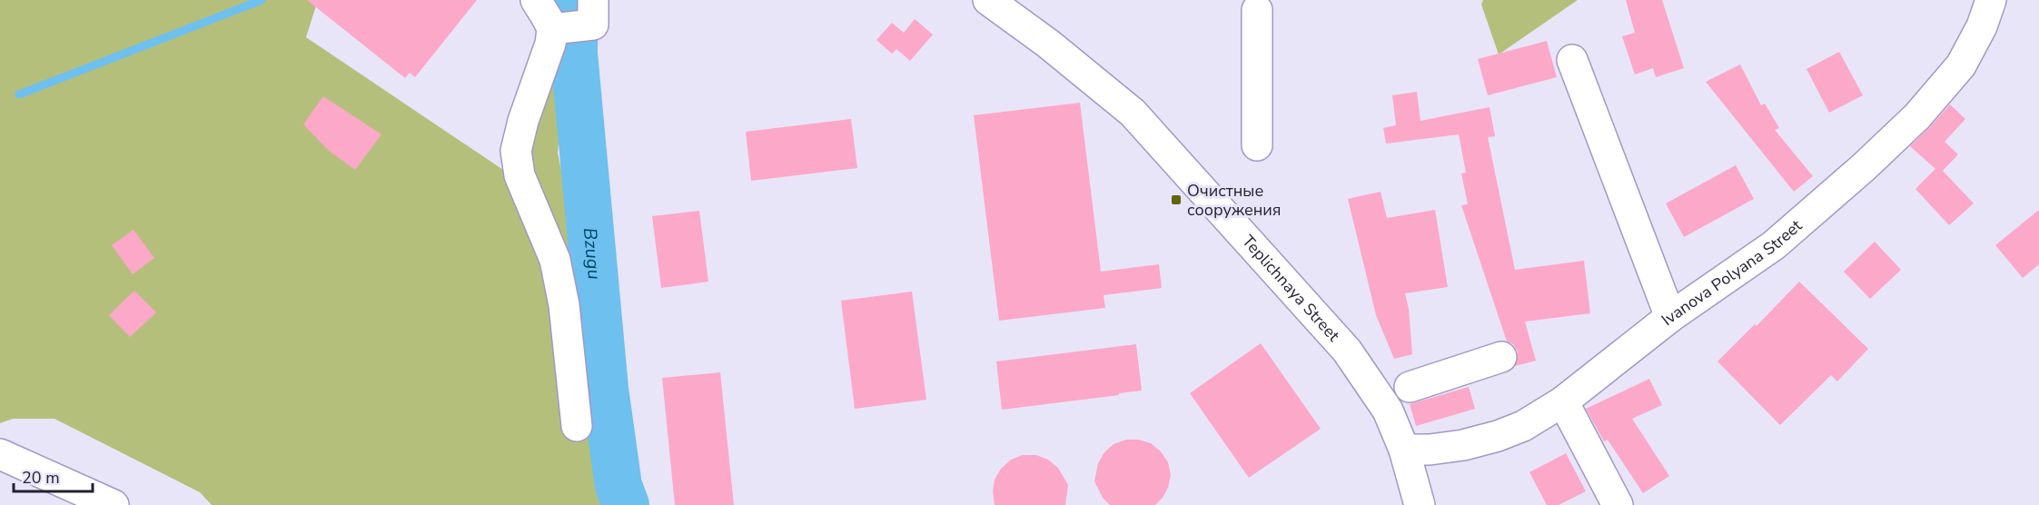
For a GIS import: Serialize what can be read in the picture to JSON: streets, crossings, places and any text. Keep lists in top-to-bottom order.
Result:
{
  "streets": {
    "street": ["Ivanova Polyana Street", "Teplichnaya Street"]
  },
  "crossings": [
    ["Ivanova Polyana Street", "Teplichnaya Street"]
  ],
  "water": ["Bzugu"],
  "places": {
    "transit": ["Очистные сооружения"]
  },
  "scale_bar": "20 m"
}
